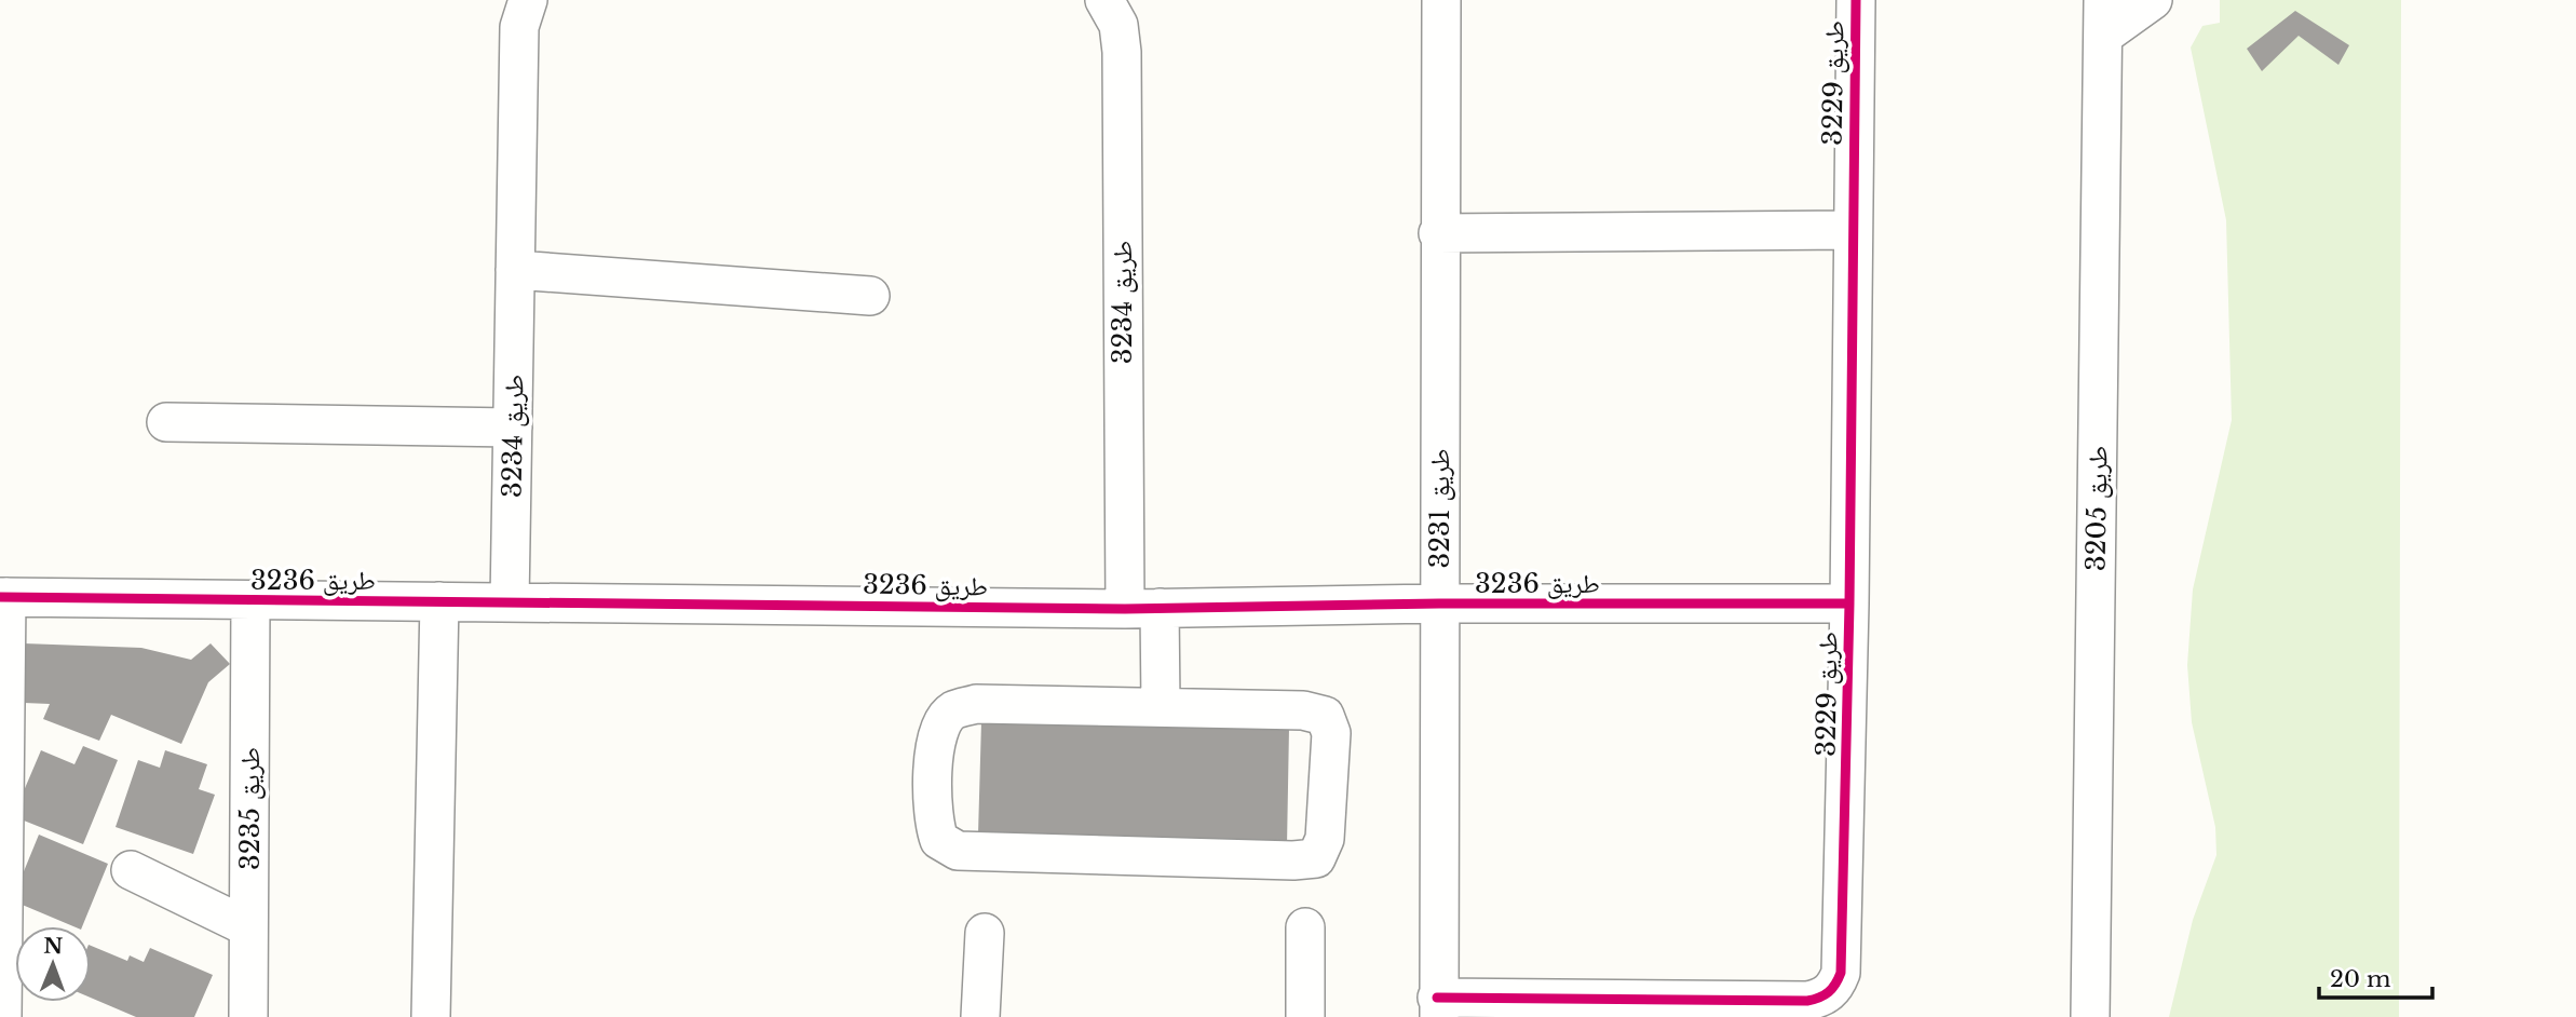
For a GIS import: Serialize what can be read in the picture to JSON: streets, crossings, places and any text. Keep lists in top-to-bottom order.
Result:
{
  "streets": {
    "street": [
      "طريق 3229",
      "طريق 3234",
      "طريق 3231",
      "طريق 3205",
      "طريق 3236",
      "طريق 3235"
    ]
  },
  "crossings": [
    ["طريق 3229", "طريق 3231"],
    ["طريق 3229", "طريق 3236"],
    ["طريق 3234", "طريق 3236"],
    ["طريق 3231", "طريق 3236"],
    ["طريق 3236", "طريق 3235"]
  ],
  "scale_bar": "20 m",
  "north": "top"
}
